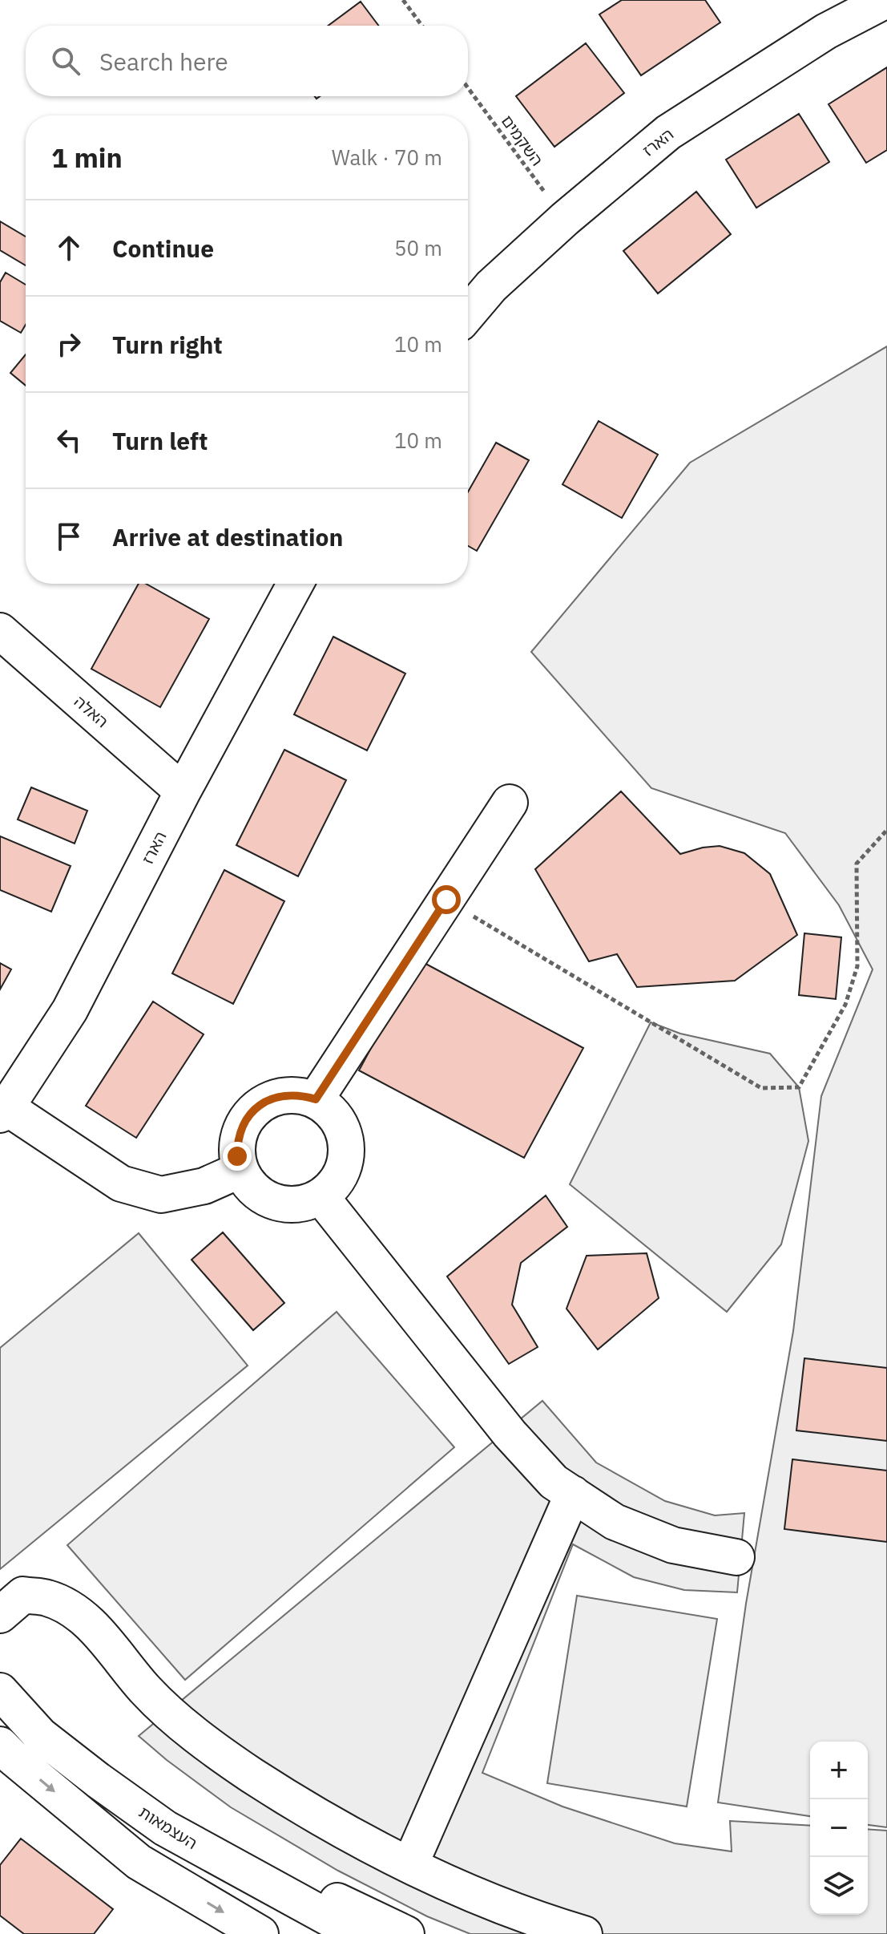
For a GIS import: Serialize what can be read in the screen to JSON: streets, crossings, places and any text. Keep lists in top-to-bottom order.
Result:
{
  "streets": {
    "street": ["הארז", "האלה", "העצמאות"],
    "path": ["השקמים"]
  },
  "crossings": [
    ["השקמים", "הארז"],
    ["הארז", "האלה"]
  ],
  "page": {
    "search": "Search here",
    "heading": ["1 min", "Walk · 70 m"],
    "list": [
      ["Continue", "50 m"],
      ["Turn right", "10 m"],
      ["Turn left", "10 m"],
      "Arrive at destination"
    ],
    "map_buttons": ["+", "−"]
  }
}
